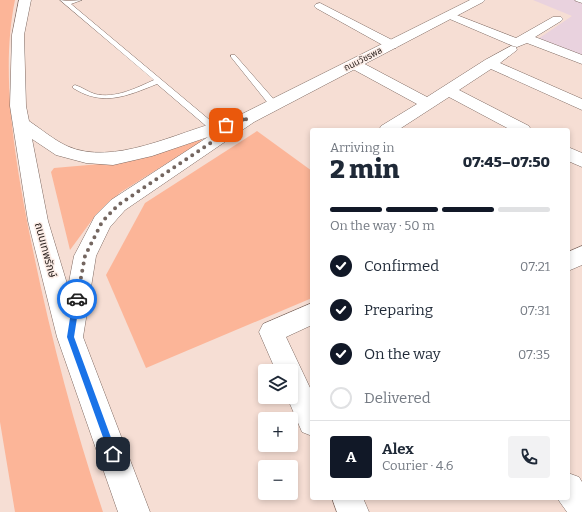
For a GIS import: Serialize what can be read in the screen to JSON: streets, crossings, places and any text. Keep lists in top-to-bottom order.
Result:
{
  "streets": {
    "street": ["ถนนวัชรพล", "ถนนเทพรักษ์"]
  },
  "crossings": [
    ["ถนนวัชรพล", "ถนนเทพรักษ์"]
  ],
  "page": {
    "heading": ["2 min", "Arriving in", "07:45–07:50"],
    "panel": ["Alex", "Courier · 4.6"],
    "bar": "On the way · 50 m",
    "list": [
      ["Confirmed", "07:21"],
      ["Preparing", "07:31"],
      ["On the way", "07:35"],
      "Delivered"
    ],
    "map_buttons": ["+", "−"],
    "round": "A"
  }
}
